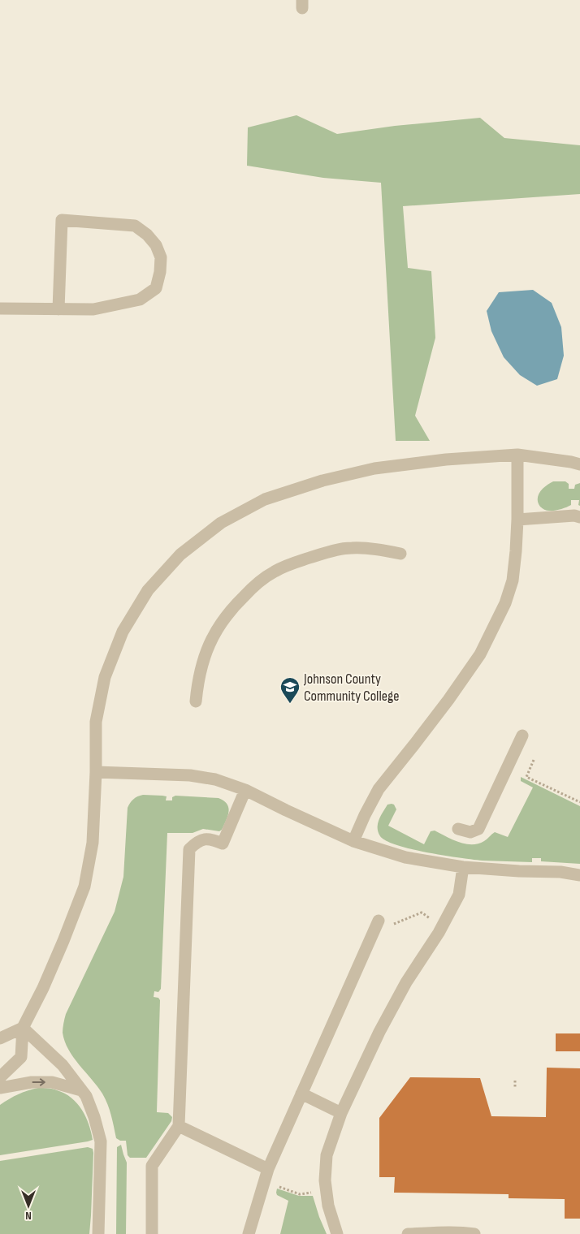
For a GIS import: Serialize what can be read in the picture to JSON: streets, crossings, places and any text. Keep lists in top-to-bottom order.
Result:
{
  "places": {
    "school or university": ["Johnson County Community College"]
  },
  "north": "bottom"
}
